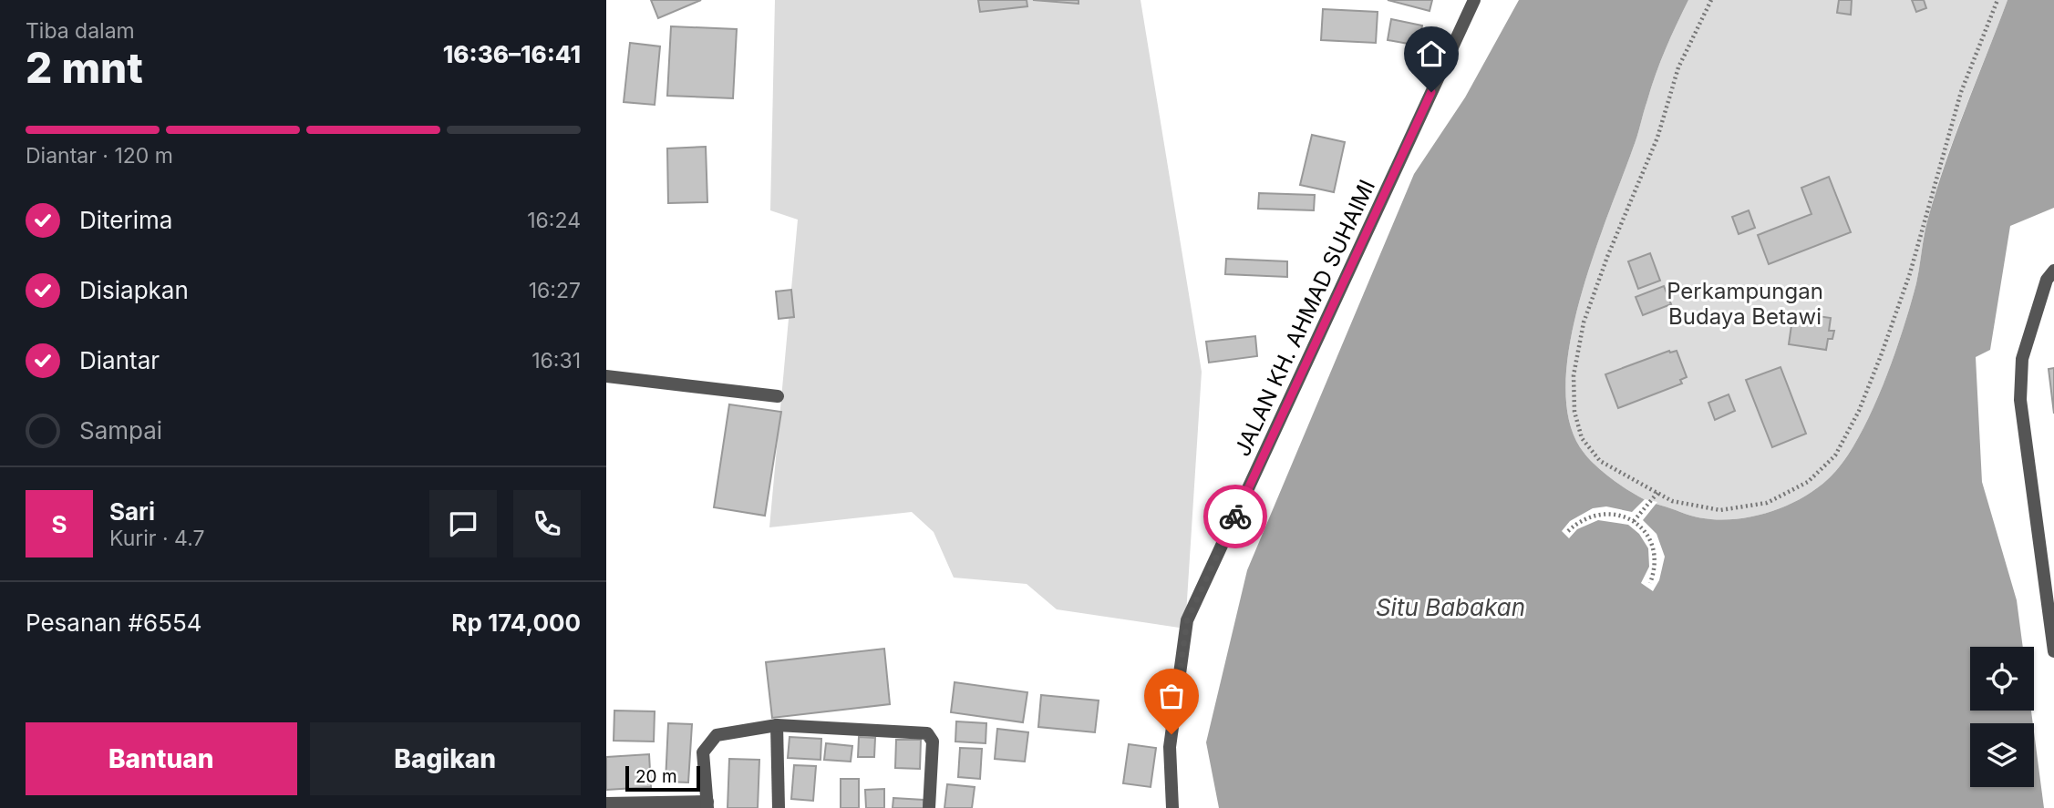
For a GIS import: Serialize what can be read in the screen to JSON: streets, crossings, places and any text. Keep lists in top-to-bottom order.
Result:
{
  "streets": {
    "street": ["JALAN KH. AHMAD SUHAIMI"]
  },
  "water": ["Situ Babakan"],
  "parks": ["Perkampungan Budaya Betawi"],
  "scale_bar": "20 m",
  "page": {
    "heading": ["2 mnt", "Tiba dalam", "16:36–16:41"],
    "panel": [
      "Sari",
      "Kurir · 4.7",
      "Pesanan #6554",
      "Rp 174,000"
    ],
    "bar": "Diantar · 120 m",
    "list": [
      ["Diterima", "16:24"],
      ["Disiapkan", "16:27"],
      ["Diantar", "16:31"],
      "Sampai"
    ],
    "round": "S",
    "buttons": ["Bantuan", "Bagikan"],
    "scale": "20 m"
  }
}
